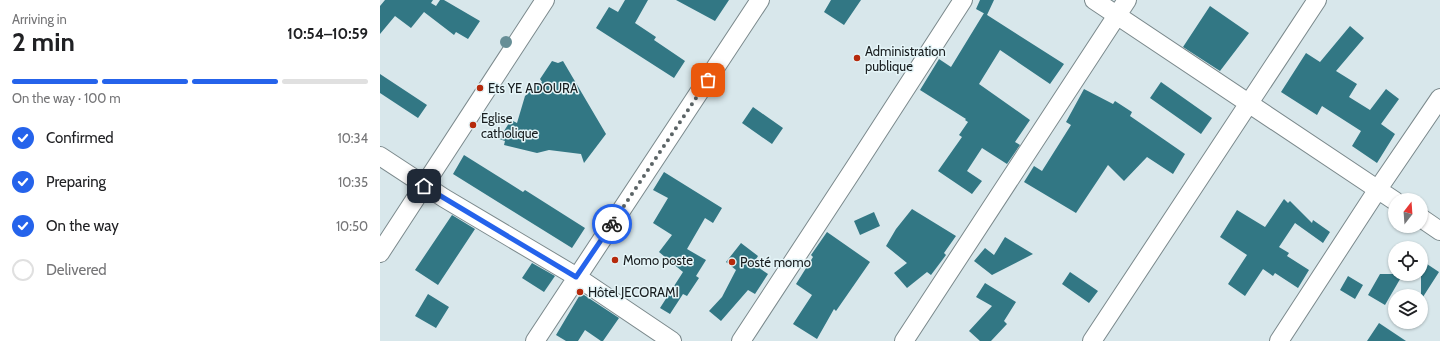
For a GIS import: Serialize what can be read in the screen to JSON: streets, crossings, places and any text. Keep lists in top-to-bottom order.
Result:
{
  "places": [
    "Administration publique",
    "Ets YE ADOURA",
    "Eglise catholique",
    "Momo poste",
    "Posté momo",
    "Hôtel JECORAMI"
  ],
  "north": "top",
  "page": {
    "heading": ["2 min", "Arriving in", "10:54–10:59"],
    "bar": "On the way · 100 m",
    "list": [
      ["Confirmed", "10:34"],
      ["Preparing", "10:35"],
      ["On the way", "10:50"],
      "Delivered"
    ]
  }
}
